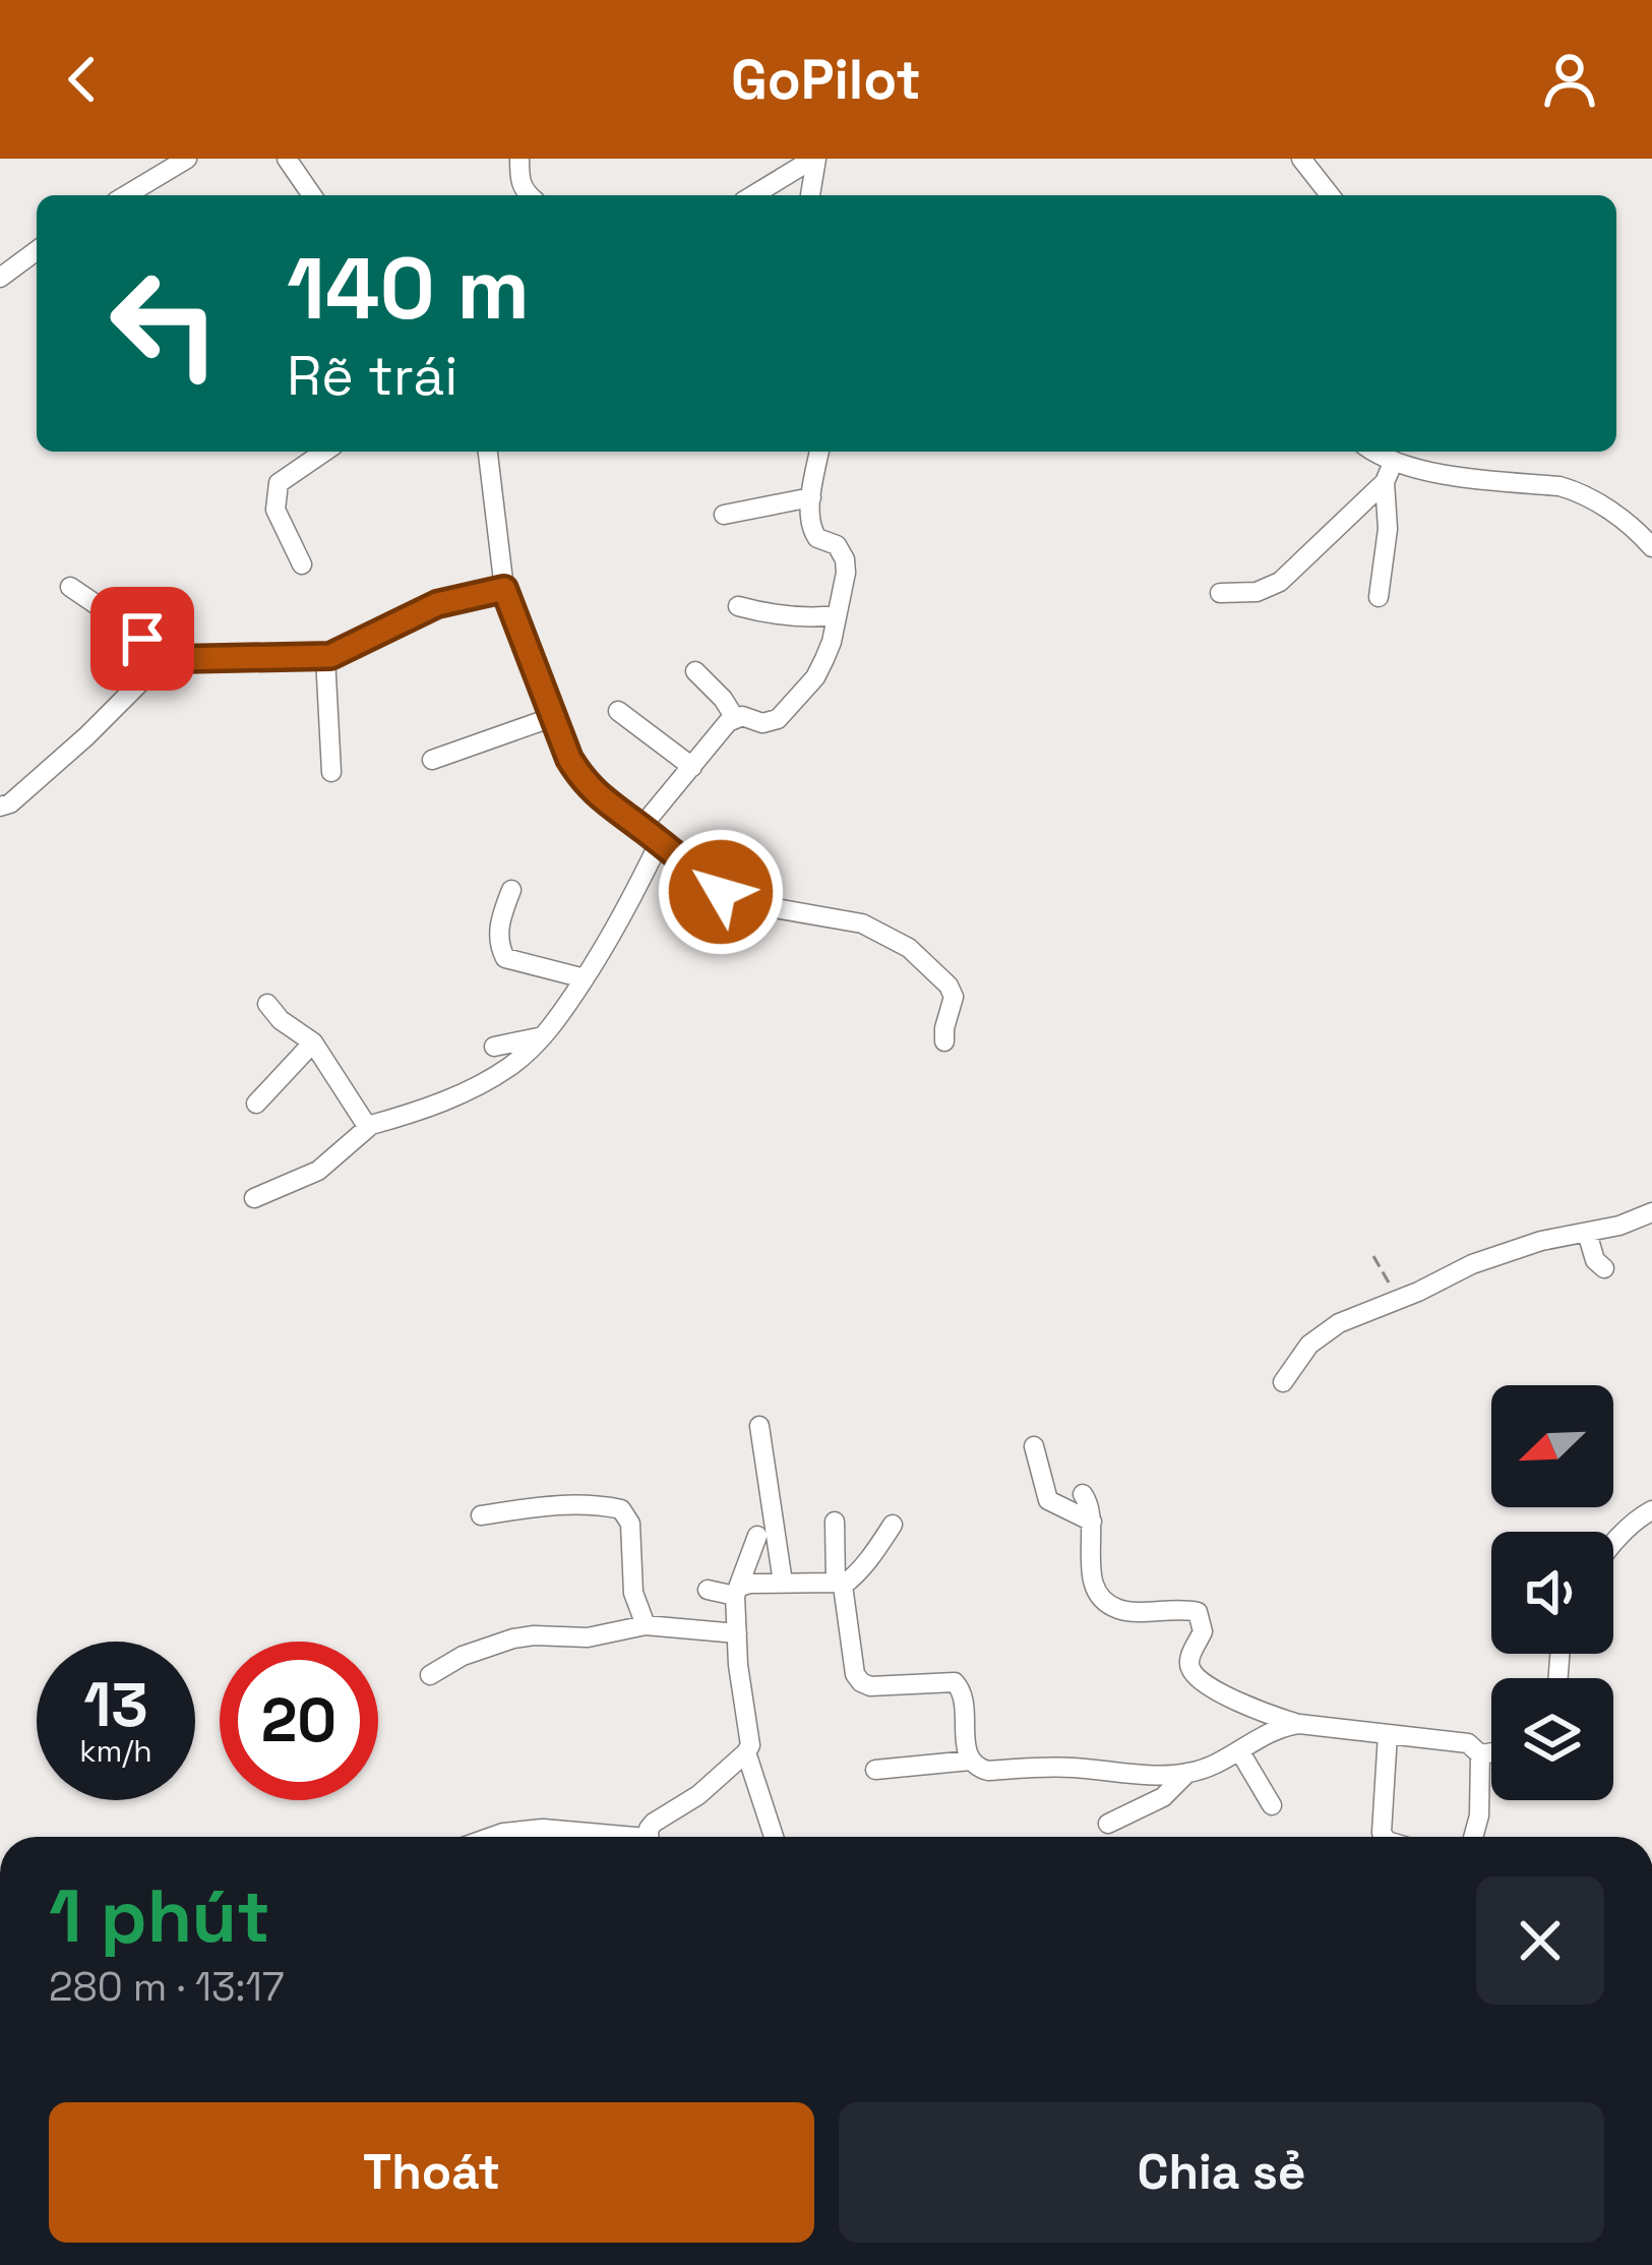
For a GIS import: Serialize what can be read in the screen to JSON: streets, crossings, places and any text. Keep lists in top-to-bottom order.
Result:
{
  "north": "bottom left",
  "page": {
    "header": "GoPilot",
    "turn": ["140 m", "Rẽ trái"],
    "speed": "13 km/h",
    "limit": "20",
    "heading": ["1 phút", "280 m · 13:17"],
    "buttons": ["Thoát", "Chia sẻ"]
  }
}
